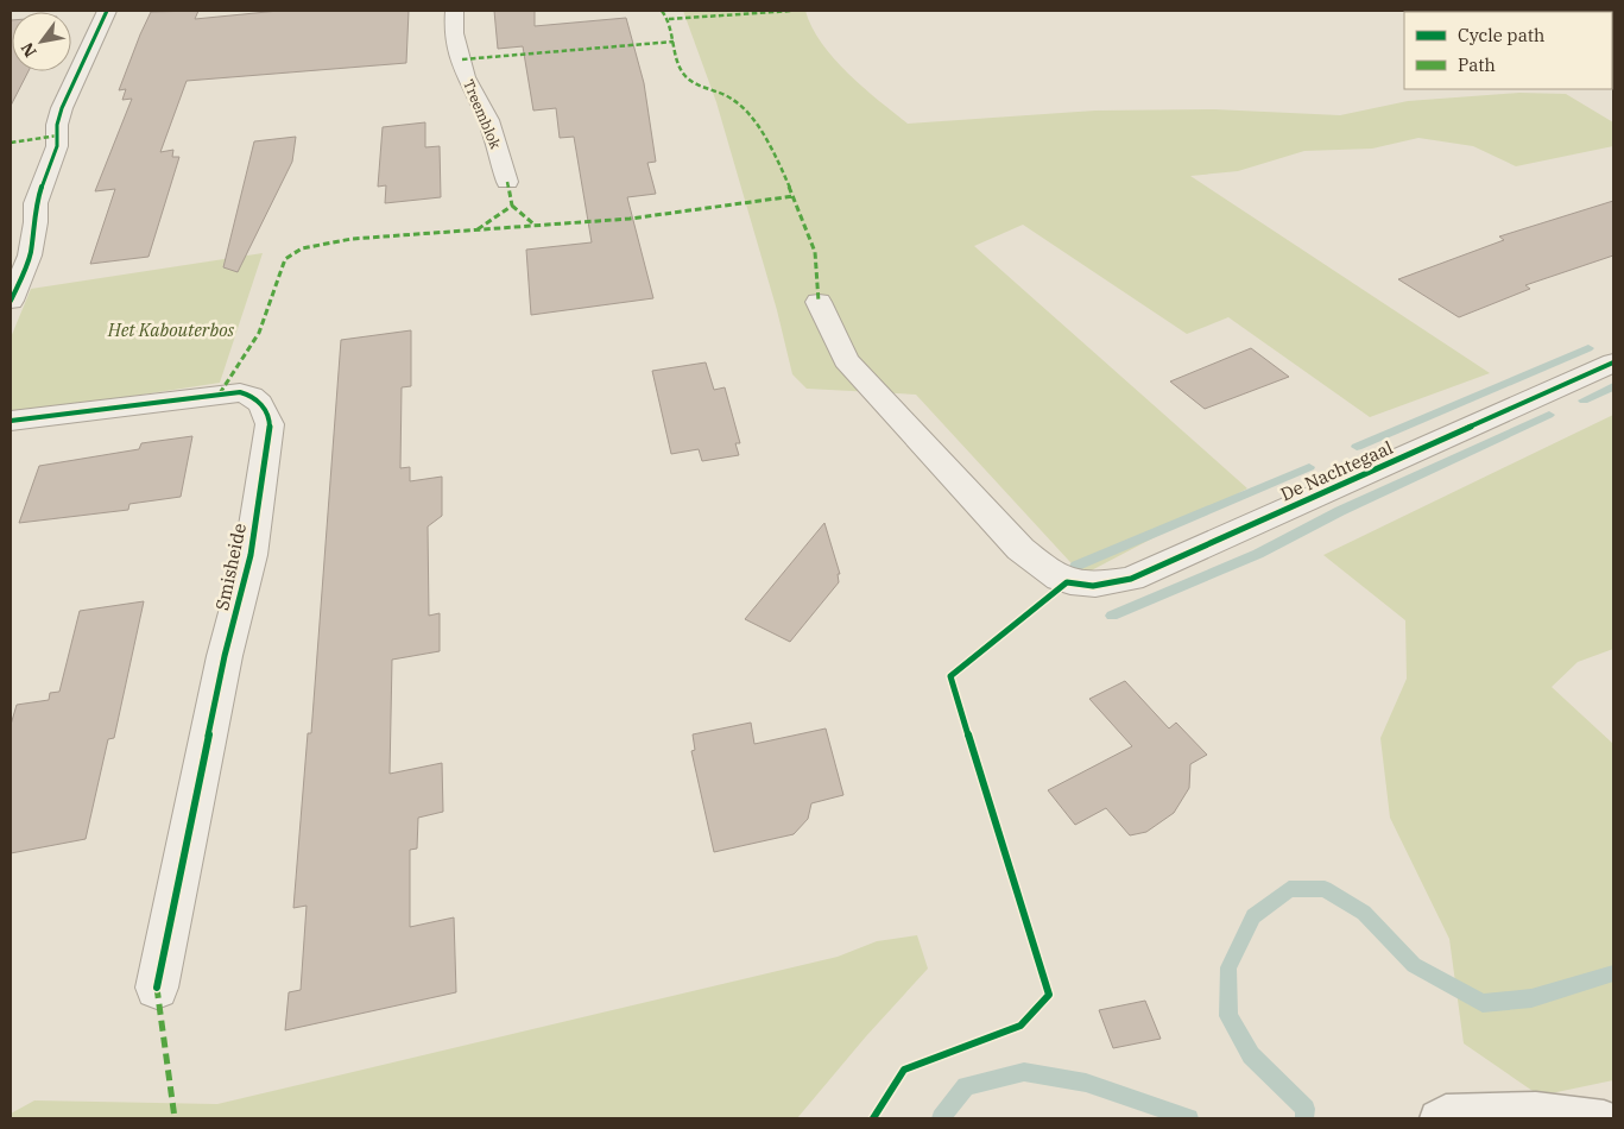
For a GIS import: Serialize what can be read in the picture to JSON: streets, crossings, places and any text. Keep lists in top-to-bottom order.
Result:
{
  "streets": {
    "street": ["Treemblok", "De Nachtegaal", "Smisheide"]
  },
  "parks": ["Het Kabouterbos"],
  "legend": ["Cycle path", "Path"],
  "north": "bottom left"
}
